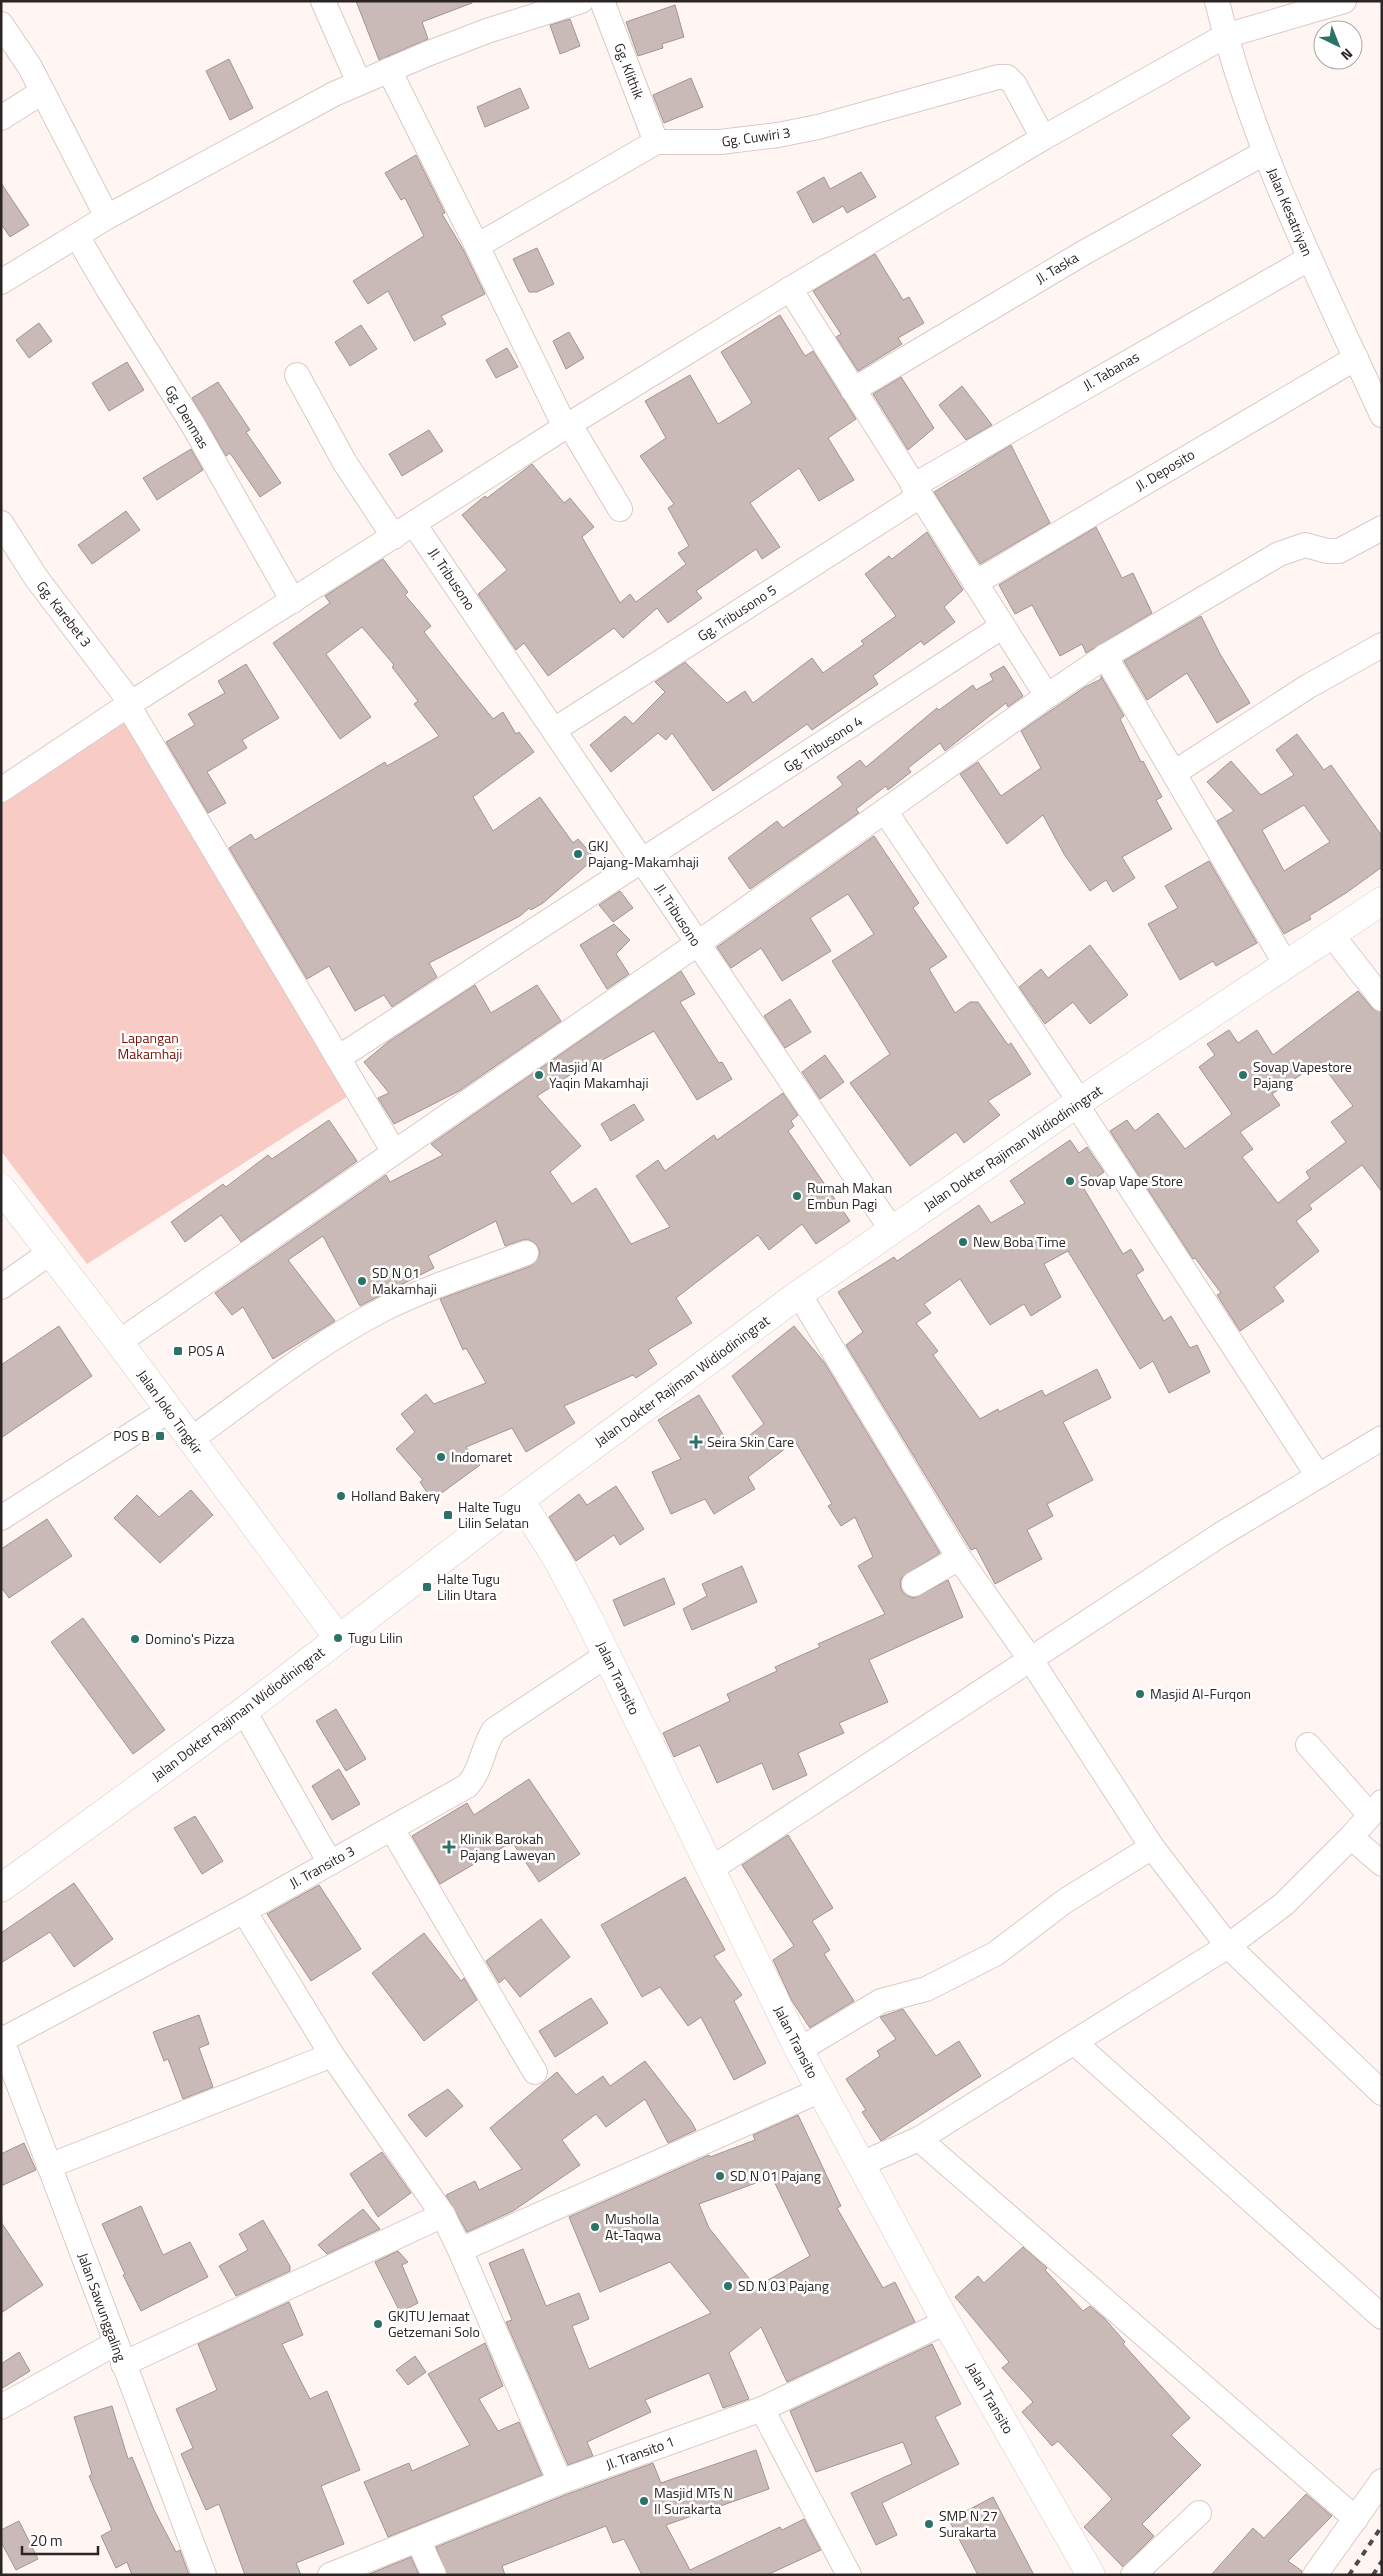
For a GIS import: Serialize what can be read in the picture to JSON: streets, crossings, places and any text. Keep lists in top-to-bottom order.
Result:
{
  "streets": {
    "main road": ["Jalan Dokter Rajiman Widiodiningrat", "Jalan Joko Tingkir", "Jalan Transito"],
    "street": [
      "Gg. Klithik",
      "Gg. Cuwiri 3",
      "Jalan Kesatriyan",
      "Jl. Taska",
      "Jl. Tabanas",
      "Gg. Denmas",
      "Jl. Deposito",
      "Jl. Tribusono",
      "Gg. Tribusono 5",
      "Gg. Karebet 3",
      "Gg. Tribusono 4",
      "Jl. Transito 3",
      "Jalan Sawunggaling",
      "Jl. Transito 1"
    ]
  },
  "crossings": [
    ["Gg. Klithik", "Gg. Cuwiri 3"],
    ["Jalan Kesatriyan", "Jl. Taska"],
    ["Jalan Kesatriyan", "Jl. Tabanas"],
    ["Jalan Kesatriyan", "Jl. Deposito"],
    ["Jl. Tabanas", "Gg. Tribusono 5"],
    ["Jl. Tribusono", "Gg. Tribusono 5"],
    ["Jl. Tribusono", "Gg. Tribusono 4"],
    ["Jl. Tribusono", "Jalan Dokter Rajiman Widiodiningrat"],
    ["Gg. Karebet 3", "Gg. Tribusono 4"],
    ["Jalan Dokter Rajiman Widiodiningrat", "Jalan Joko Tingkir"],
    ["Jalan Dokter Rajiman Widiodiningrat", "Jalan Transito"],
    ["Jalan Transito", "Jl. Transito 3"],
    ["Jalan Transito", "Jl. Transito 1"],
    ["Jl. Transito 3", "Jalan Sawunggaling"]
  ],
  "parks": ["Lapangan Makamhaji"],
  "places": {
    "other": [
      "GKJ Pajang-Makamhaji",
      "Masjid Al Yaqin Makamhaji",
      "Sovap Vapestore Pajang",
      "Sovap Vape Store",
      "Rumah Makan Embun Pagi",
      "New Boba Time",
      "SD N 01 Makamhaji",
      "Indomaret",
      "Holland Bakery",
      "Tugu Lilin",
      "Domino's Pizza",
      "Masjid Al-Furqon",
      "SD N 01 Pajang",
      "Musholla At-Taqwa",
      "SD N 03 Pajang",
      "GKJTU Jemaat Getzemani Solo",
      "Masjid MTs N II Surakarta",
      "SMP N 27 Surakarta"
    ],
    "transit": [
      "POS A",
      "POS B",
      "Halte Tugu Lilin Selatan",
      "Halte Tugu Lilin Utara"
    ],
    "health": ["Seira Skin Care", "Klinik Barokah Pajang Laweyan"]
  },
  "scale_bar": "20 m",
  "north": "bottom right"
}
